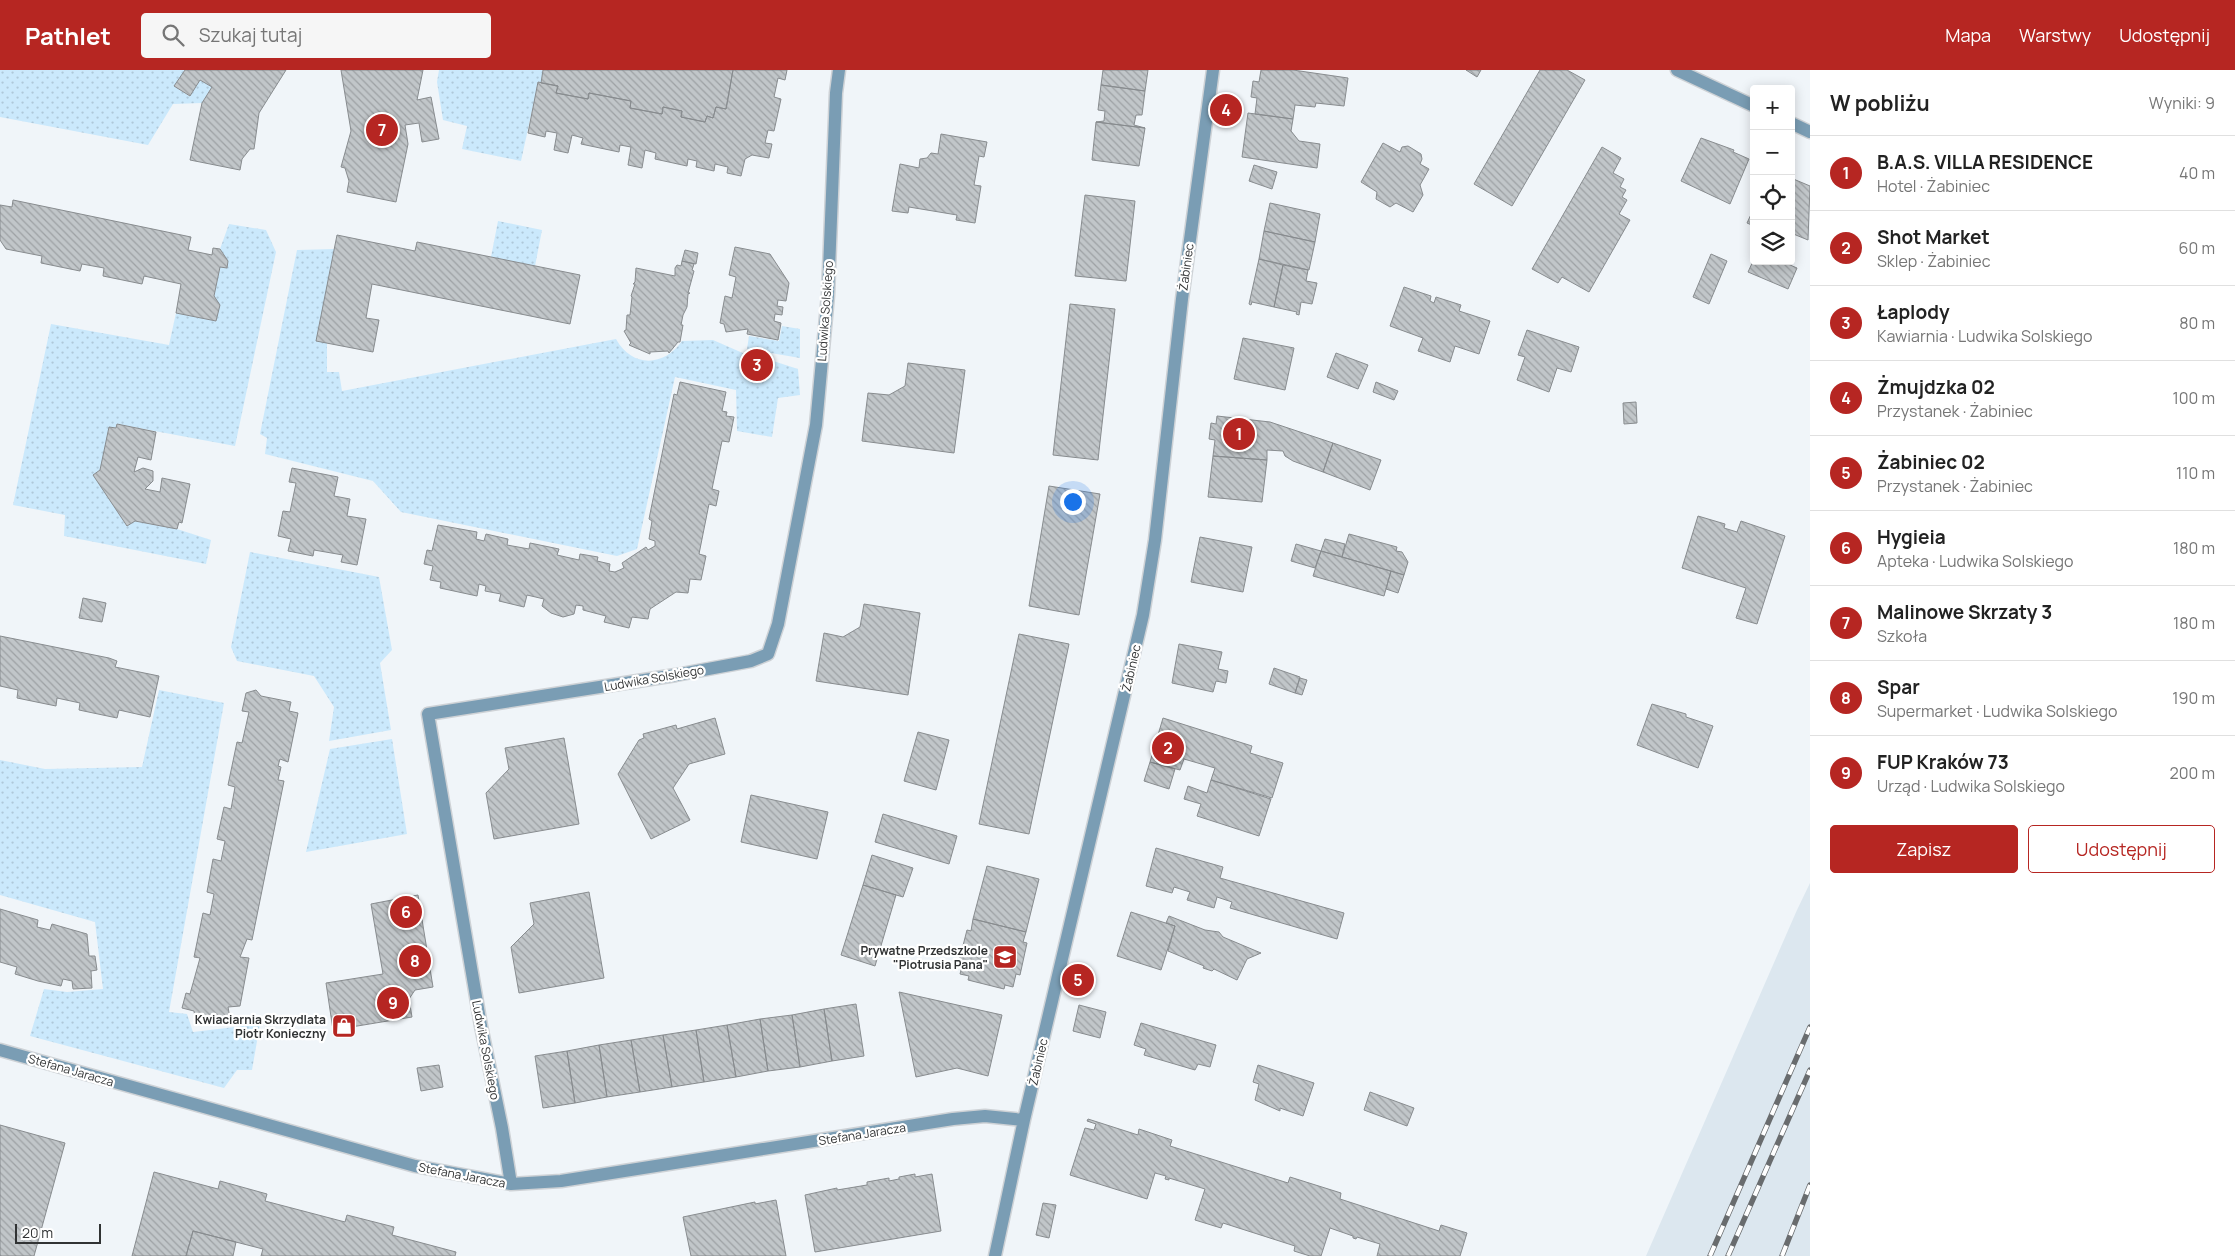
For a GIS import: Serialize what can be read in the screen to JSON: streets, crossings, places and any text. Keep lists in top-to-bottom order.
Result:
{
  "streets": {
    "street": ["Żabiniec", "Ludwika Solskiego", "Stefana Jaracza"]
  },
  "crossings": [
    ["Żabiniec", "Stefana Jaracza"],
    ["Ludwika Solskiego", "Stefana Jaracza"]
  ],
  "places": {
    "school or university": ["Prywatne Przedszkole \"Piotrusia Pana\""],
    "shop": ["Kwiaciarnia Skrzydlata Piotr Konieczny"]
  },
  "scale_bar": "20 m",
  "page": {
    "header": "Pathlet",
    "search": "Szukaj tutaj",
    "nav": ["Mapa", "Warstwy", "Udostępnij"],
    "heading": ["W pobliżu", "Wyniki: 9"],
    "map_buttons": ["+", "−"],
    "pins": [
      "4",
      "7",
      "3",
      "1",
      "2",
      "6",
      "8",
      "5",
      "9"
    ],
    "list": [
      {
        "mark": "1",
        "name": "B.A.S. VILLA RESIDENCE",
        "note": "Hotel · Żabiniec",
        "value": "40 m"
      },
      {
        "mark": "2",
        "name": "Shot Market",
        "note": "Sklep · Żabiniec",
        "value": "60 m"
      },
      {
        "mark": "3",
        "name": "Łaplody",
        "note": "Kawiarnia · Ludwika Solskiego",
        "value": "80 m"
      },
      {
        "mark": "4",
        "name": "Żmujdzka 02",
        "note": "Przystanek · Żabiniec",
        "value": "100 m"
      },
      {
        "mark": "5",
        "name": "Żabiniec 02",
        "note": "Przystanek · Żabiniec",
        "value": "110 m"
      },
      {
        "mark": "6",
        "name": "Hygieia",
        "note": "Apteka · Ludwika Solskiego",
        "value": "180 m"
      },
      {
        "mark": "7",
        "name": "Malinowe Skrzaty 3",
        "note": "Szkoła",
        "value": "180 m"
      },
      {
        "mark": "8",
        "name": "Spar",
        "note": "Supermarket · Ludwika Solskiego",
        "value": "190 m"
      },
      {
        "mark": "9",
        "name": "FUP Kraków 73",
        "note": "Urząd · Ludwika Solskiego",
        "value": "200 m"
      }
    ],
    "buttons": ["Zapisz", "Udostępnij"],
    "scale": "20 m"
  }
}
